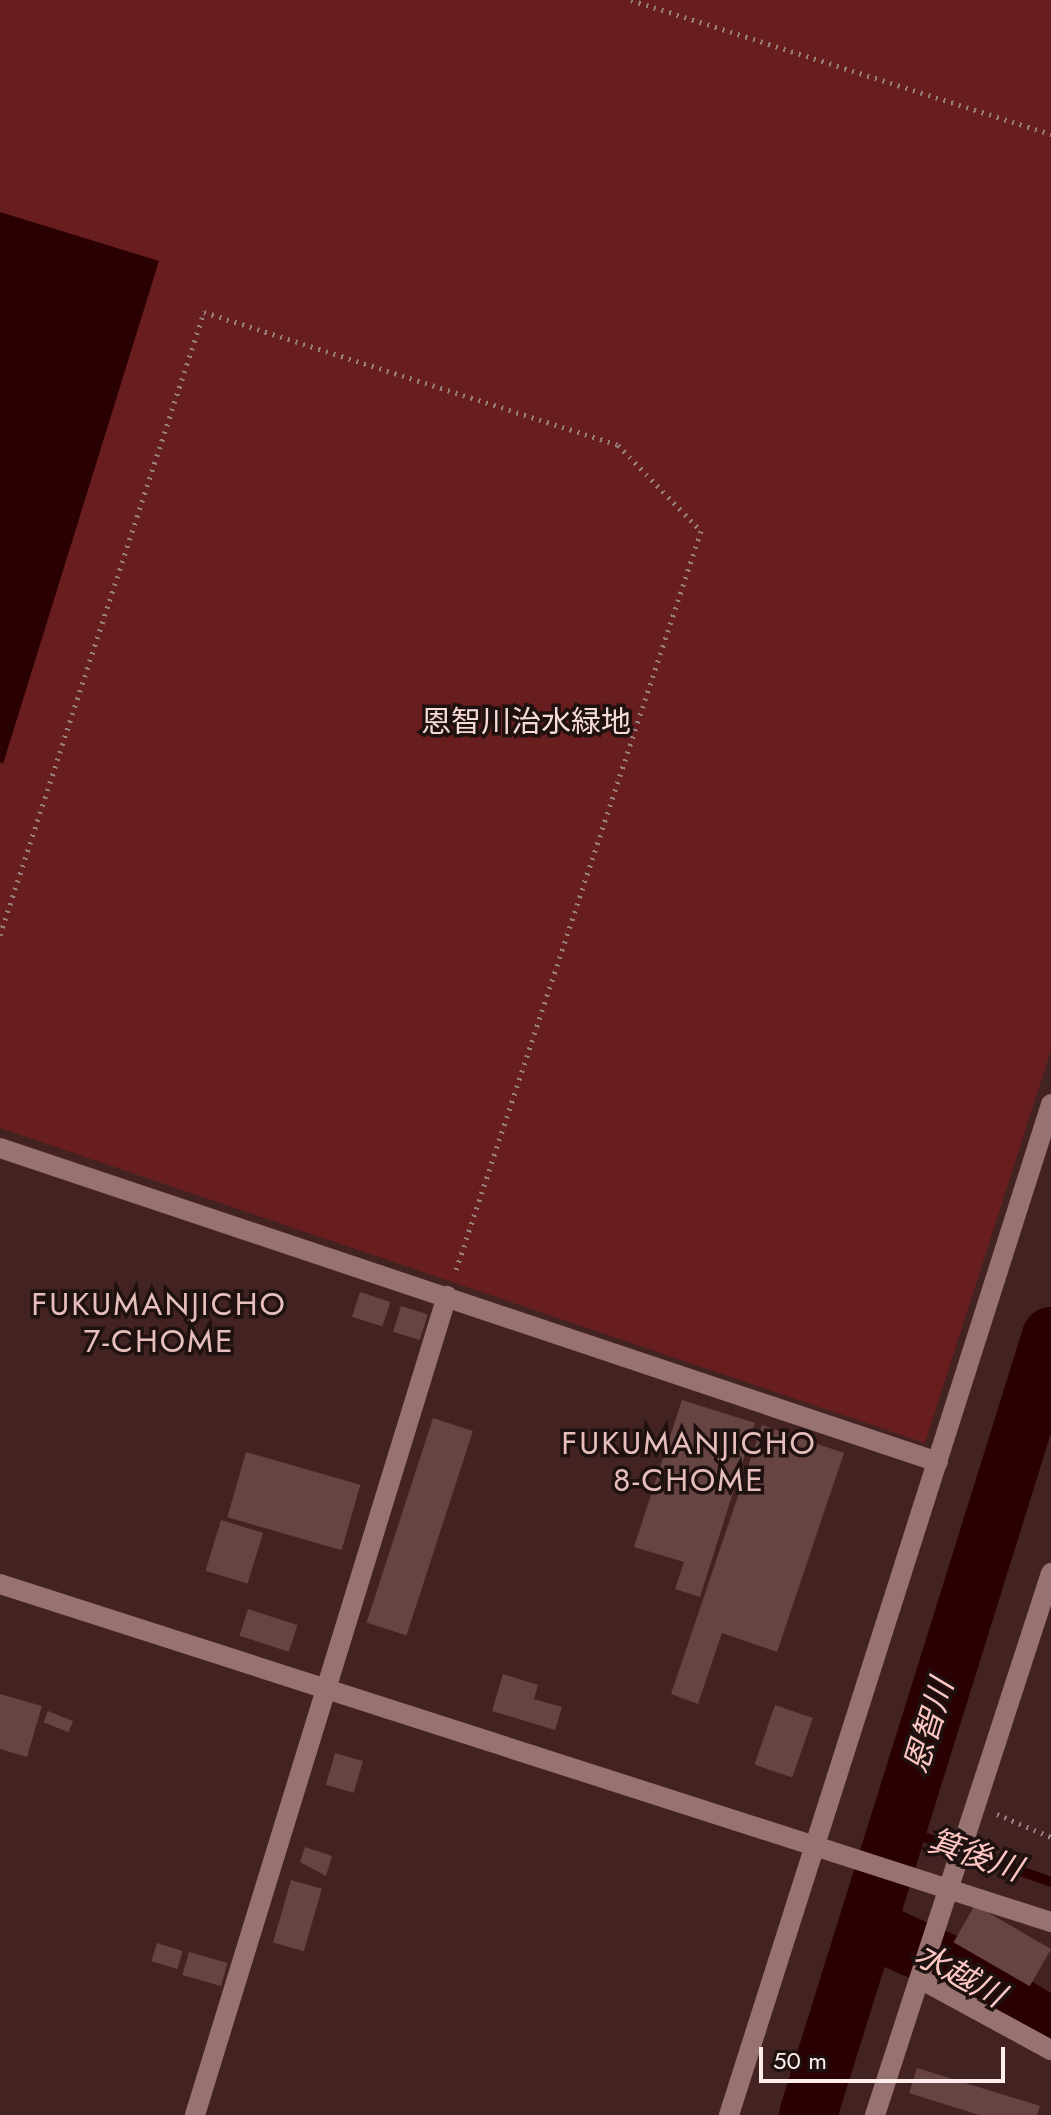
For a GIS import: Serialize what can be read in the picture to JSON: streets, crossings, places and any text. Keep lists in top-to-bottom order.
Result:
{
  "districts": ["FUKUMANJICHO 7-CHOME", "FUKUMANJICHO 8-CHOME"],
  "water": ["恩智川", "箕後川", "水越川"],
  "parks": ["恩智川治水緑地"],
  "scale_bar": "50 m"
}
